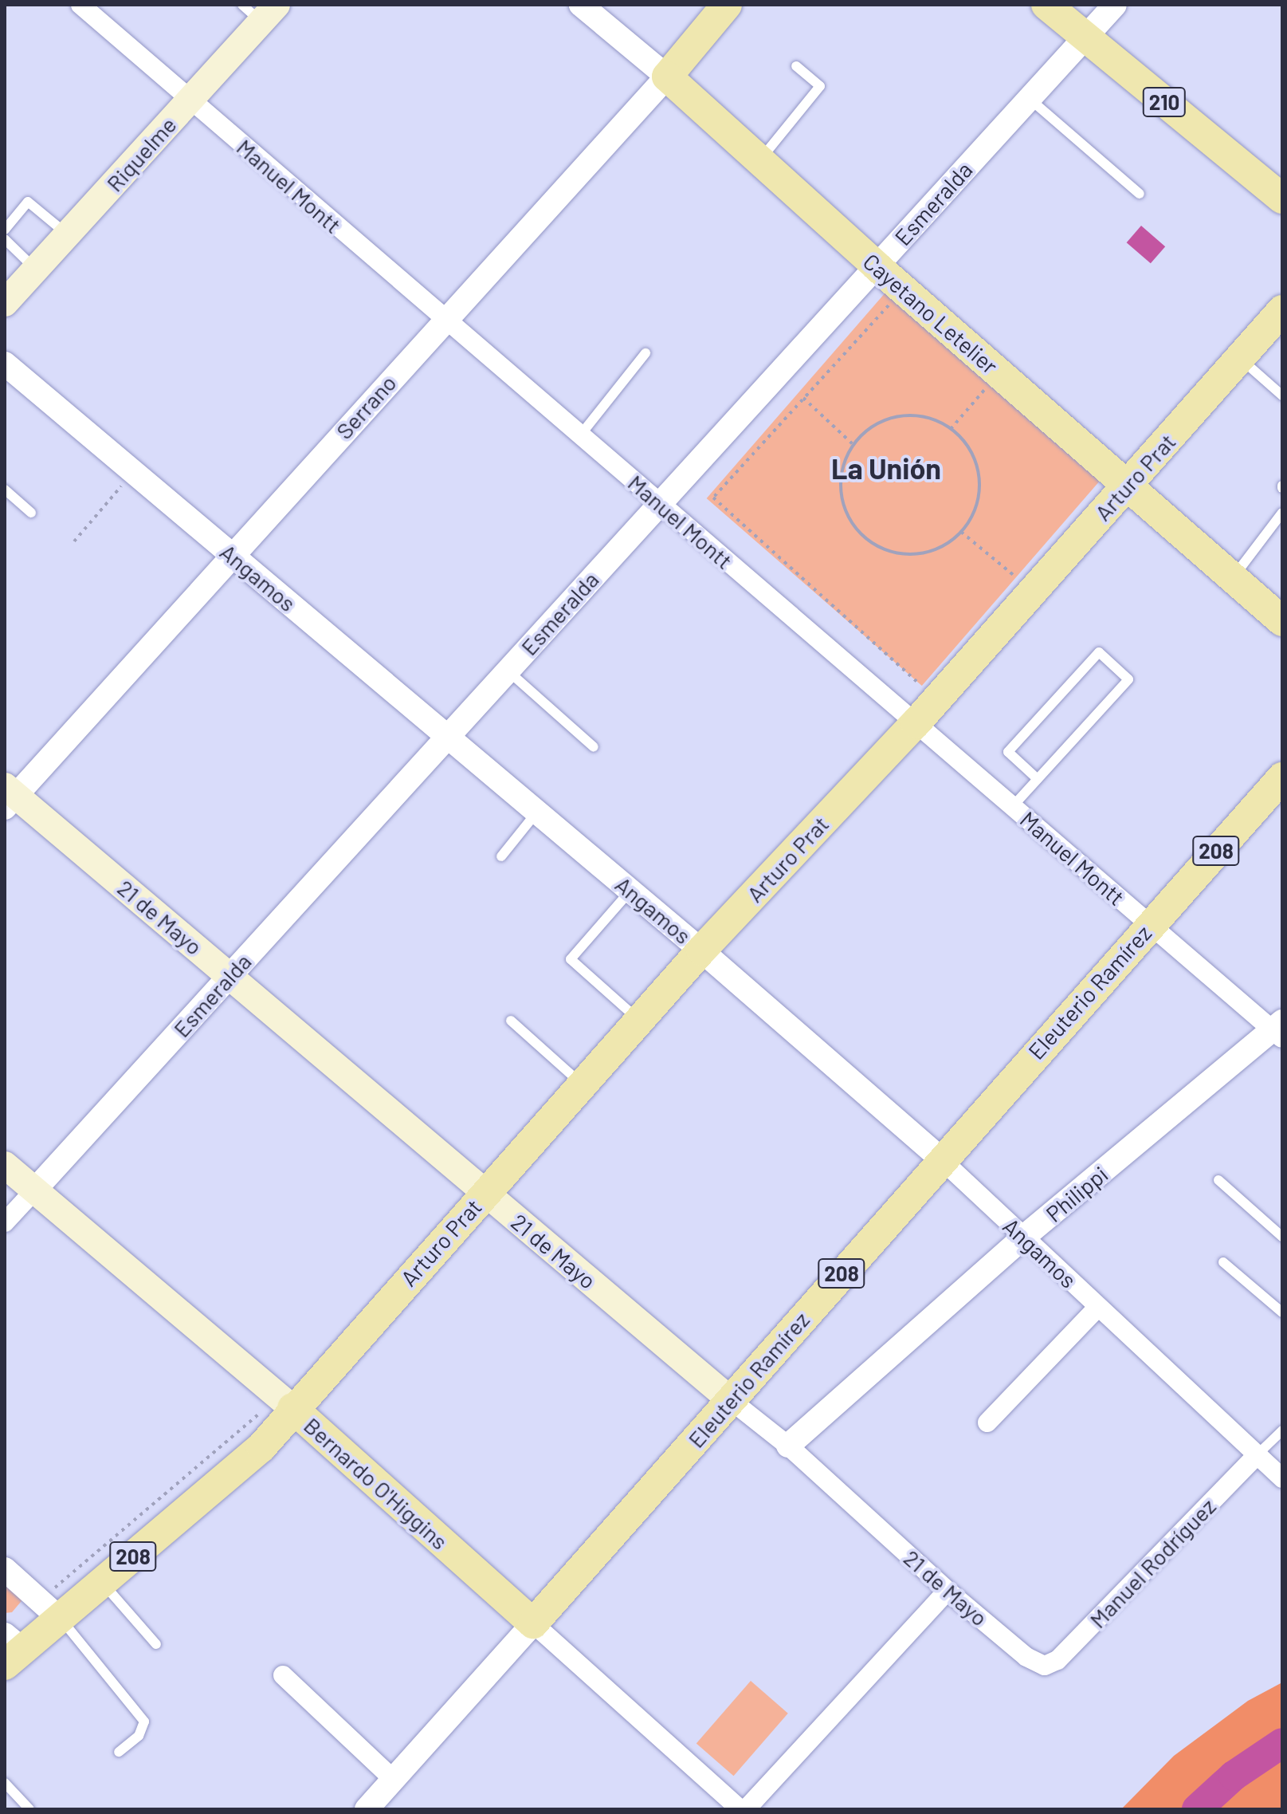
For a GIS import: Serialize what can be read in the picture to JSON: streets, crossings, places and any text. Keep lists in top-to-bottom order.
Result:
{
  "streets": {
    "main road": [
      "210",
      "Riquelme",
      "Cayetano Letelier",
      "Serrano",
      "Arturo Prat",
      "208",
      "21 de Mayo",
      "Eleuterio Ramírez",
      "Bernardo O'Higgins"
    ],
    "street": [
      "Manuel Montt",
      "Esmeralda",
      "Angamos",
      "Philippi",
      "Manuel Rodríguez"
    ]
  },
  "crossings": [
    ["210", "Esmeralda"],
    ["Riquelme", "Manuel Montt"],
    ["Manuel Montt", "Esmeralda"],
    ["Manuel Montt", "Serrano"],
    ["Manuel Montt", "Arturo Prat"],
    ["Manuel Montt", "Eleuterio Ramírez"],
    ["Manuel Montt", "Philippi"],
    ["Esmeralda", "Cayetano Letelier"],
    ["Esmeralda", "Angamos"],
    ["Esmeralda", "21 de Mayo"],
    ["Esmeralda", "Bernardo O'Higgins"],
    ["Cayetano Letelier", "Serrano"],
    ["Cayetano Letelier", "Arturo Prat"],
    ["Serrano", "Angamos"],
    ["Serrano", "21 de Mayo"],
    ["Arturo Prat", "Angamos"],
    ["Arturo Prat", "21 de Mayo"],
    ["Arturo Prat", "Bernardo O'Higgins"],
    ["Angamos", "Eleuterio Ramírez"],
    ["Angamos", "Philippi"],
    ["Angamos", "Manuel Rodríguez"],
    ["21 de Mayo", "Eleuterio Ramírez"],
    ["21 de Mayo", "Philippi"],
    ["21 de Mayo", "Manuel Rodríguez"],
    ["Eleuterio Ramírez", "Bernardo O'Higgins"]
  ],
  "districts": ["La Unión"]
}
